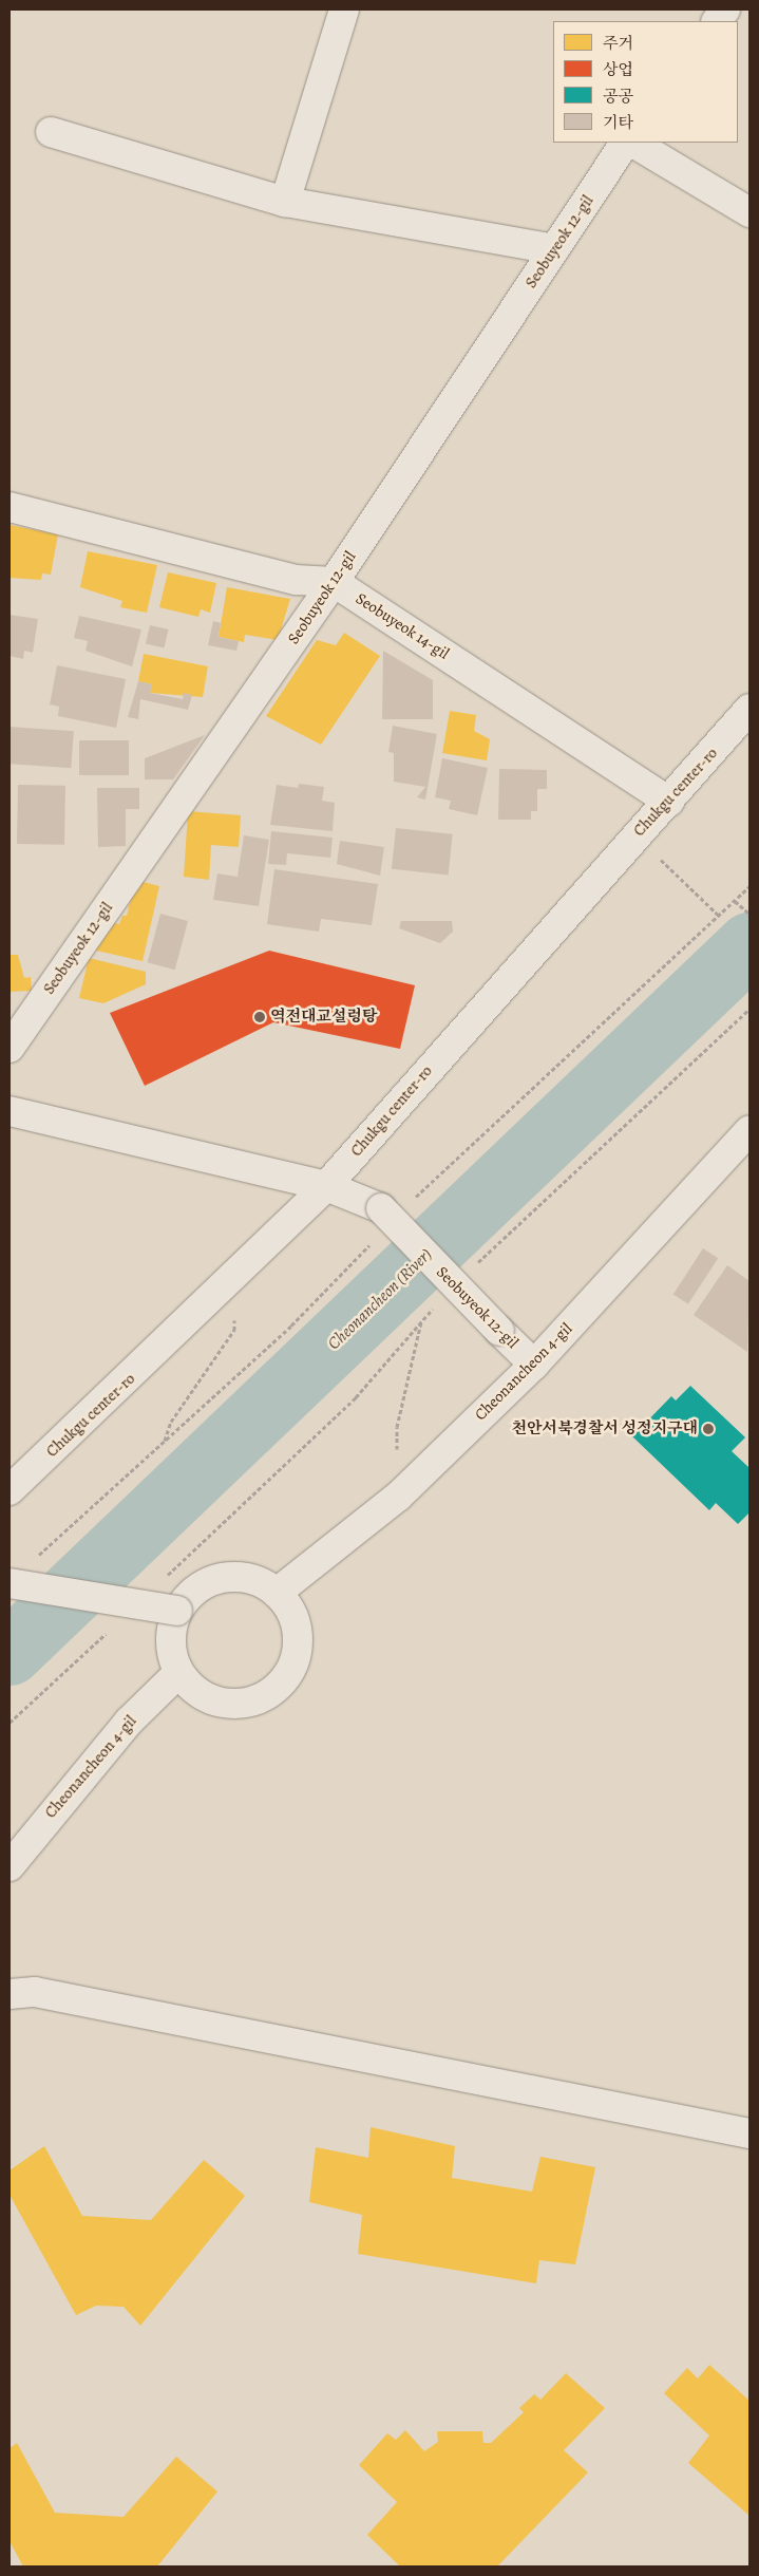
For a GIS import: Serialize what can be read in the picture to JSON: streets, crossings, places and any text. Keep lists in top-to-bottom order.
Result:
{
  "streets": {
    "street": [
      "Seobuyeok 12-gil",
      "Seobuyeok 14-gil",
      "Chukgu center-ro",
      "Cheonancheon 4-gil"
    ]
  },
  "crossings": [
    ["Seobuyeok 12-gil", "Seobuyeok 14-gil"],
    ["Seobuyeok 12-gil", "Chukgu center-ro"],
    ["Seobuyeok 12-gil", "Cheonancheon 4-gil"],
    ["Seobuyeok 14-gil", "Chukgu center-ro"]
  ],
  "water": ["Cheonancheon (River)"],
  "places": ["역전대교설렁탕", "천안서북경찰서 성정지구대"],
  "legend": [
    "주거",
    "상업",
    "공공",
    "기타"
  ]
}
